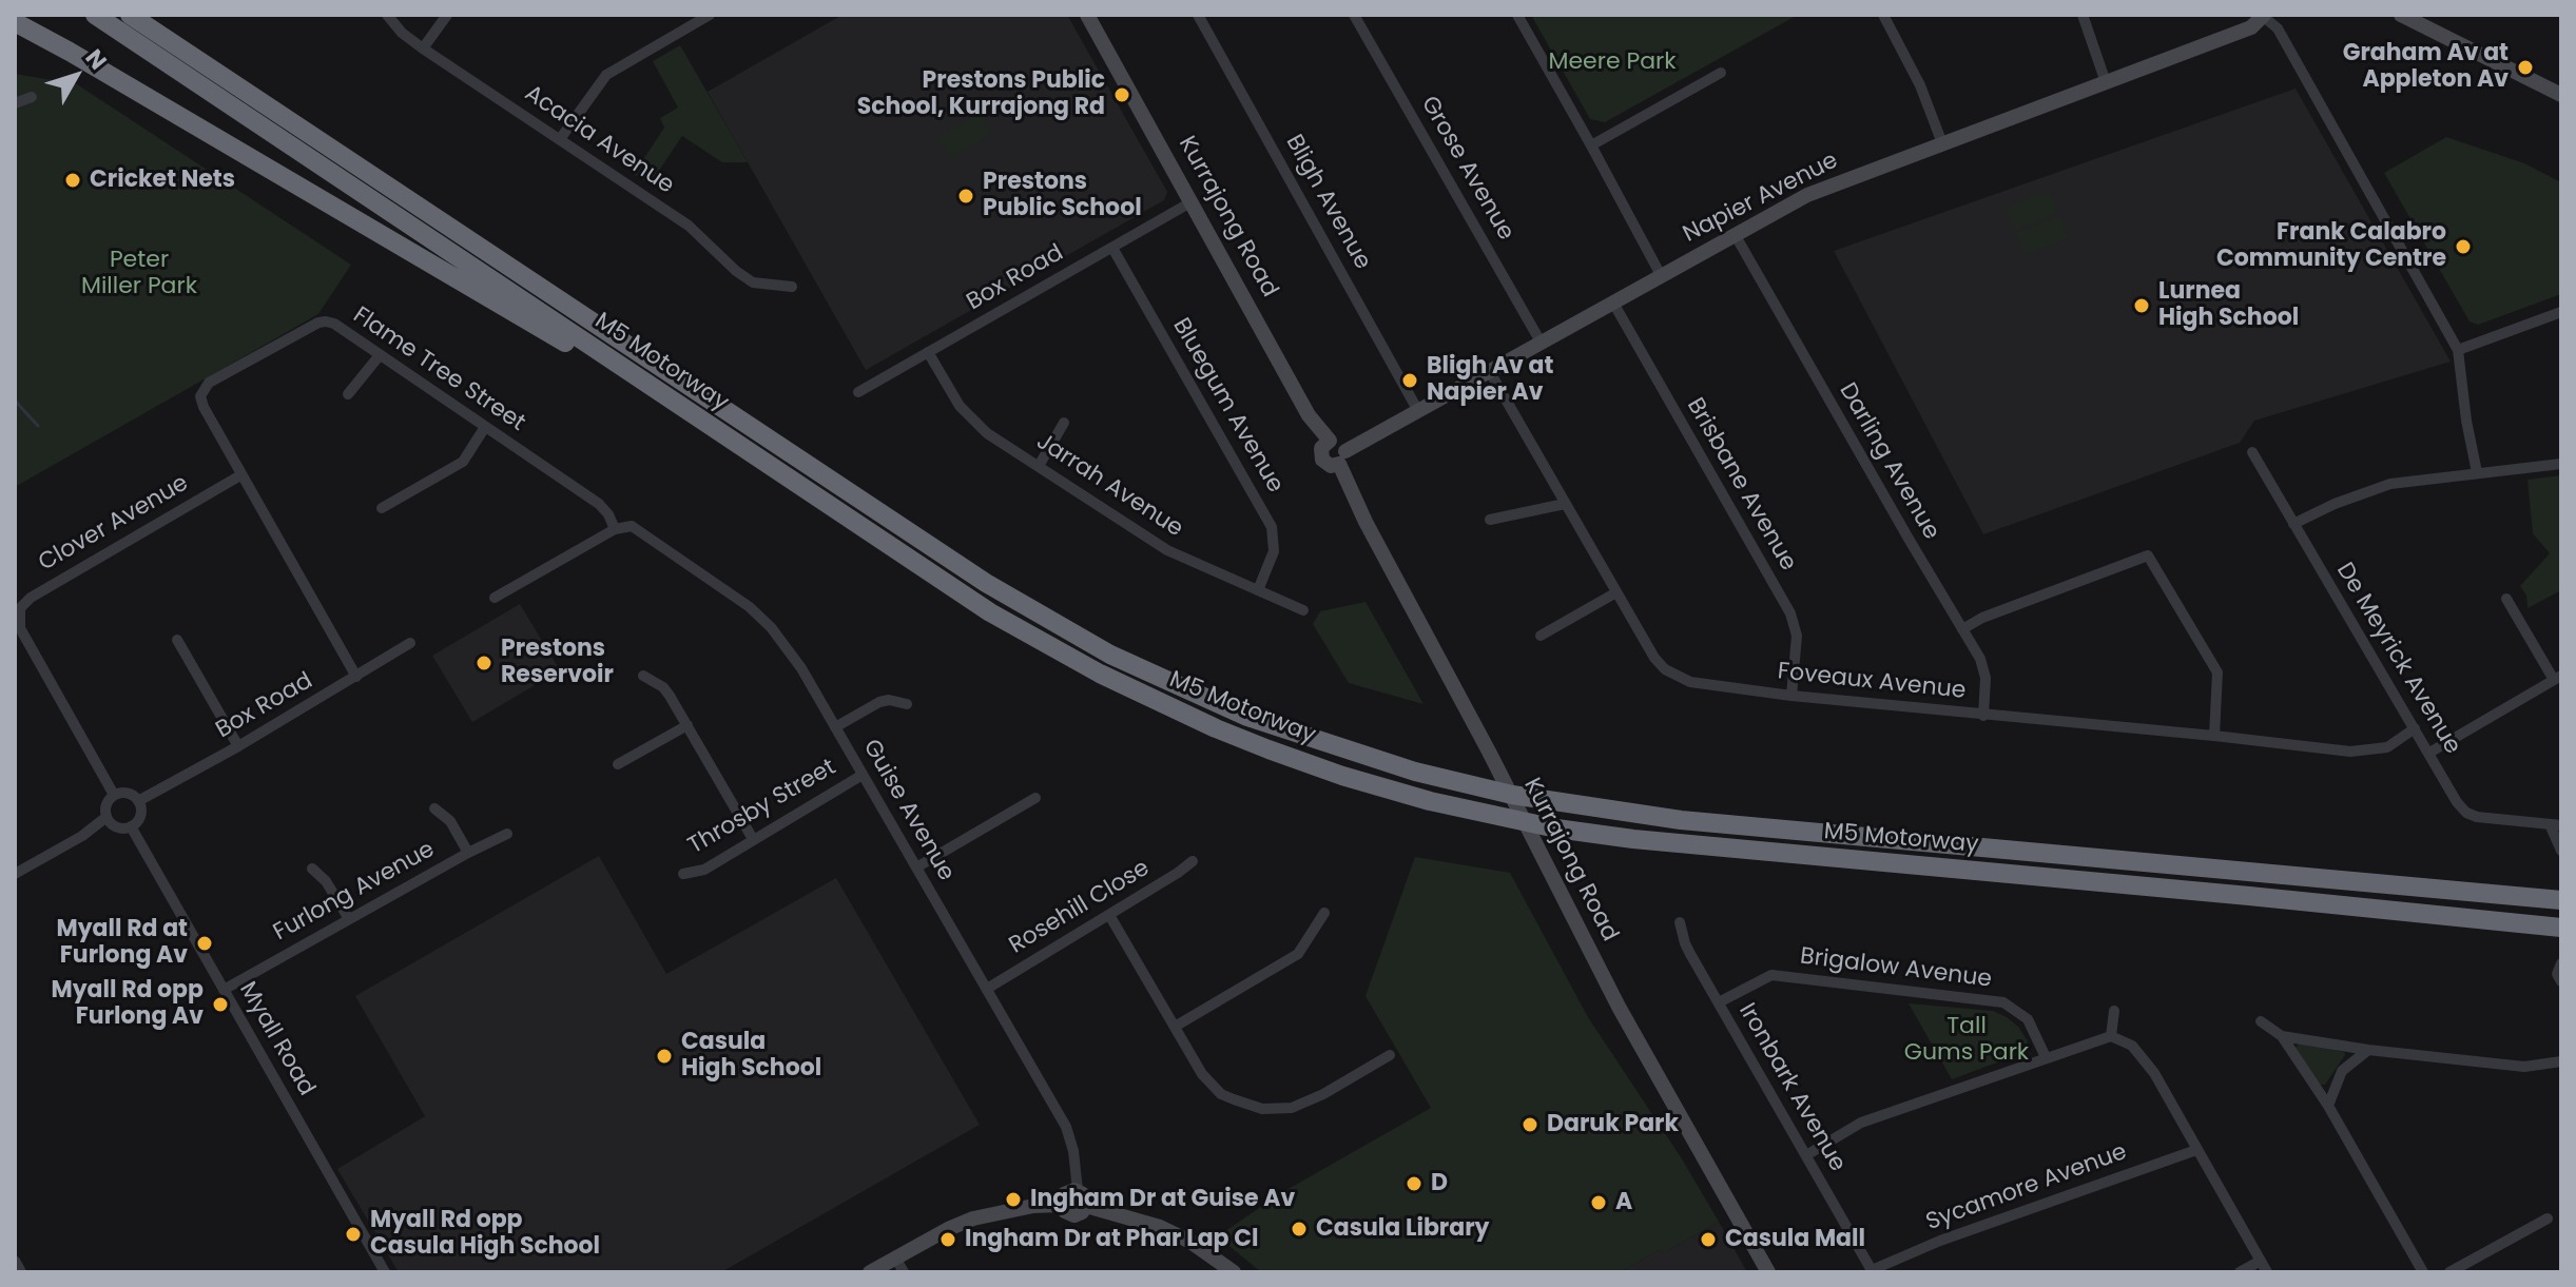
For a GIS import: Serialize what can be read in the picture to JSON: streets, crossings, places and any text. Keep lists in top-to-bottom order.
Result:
{
  "streets": {
    "highway": ["M5 Motorway"],
    "street": [
      "Acacia Avenue",
      "Grose Avenue",
      "Napier Avenue",
      "Bligh Avenue",
      "Kurrajong Road",
      "Box Road",
      "Flame Tree Street",
      "Bluegum Avenue",
      "Darling Avenue",
      "Brisbane Avenue",
      "Jarrah Avenue",
      "Clover Avenue",
      "De Meyrick Avenue",
      "Foveaux Avenue",
      "Throsby Street",
      "Guise Avenue",
      "Furlong Avenue",
      "Rosehill Close",
      "Brigalow Avenue",
      "Myall Road",
      "Ironbark Avenue",
      "Sycamore Avenue"
    ]
  },
  "crossings": [
    ["Grose Avenue", "Napier Avenue"],
    ["Napier Avenue", "Bligh Avenue"],
    ["Napier Avenue", "Kurrajong Road"],
    ["Napier Avenue", "Darling Avenue"],
    ["Napier Avenue", "Brisbane Avenue"],
    ["Napier Avenue", "Foveaux Avenue"],
    ["Kurrajong Road", "Box Road"],
    ["Box Road", "Flame Tree Street"],
    ["Box Road", "Bluegum Avenue"],
    ["Box Road", "Jarrah Avenue"],
    ["Box Road", "Clover Avenue"],
    ["Box Road", "Myall Road"],
    ["Flame Tree Street", "Clover Avenue"],
    ["Flame Tree Street", "Guise Avenue"],
    ["Bluegum Avenue", "Jarrah Avenue"],
    ["Darling Avenue", "Foveaux Avenue"],
    ["Brisbane Avenue", "Foveaux Avenue"],
    ["Clover Avenue", "Myall Road"],
    ["De Meyrick Avenue", "Foveaux Avenue"],
    ["Throsby Street", "Guise Avenue"],
    ["Guise Avenue", "Rosehill Close"],
    ["Furlong Avenue", "Myall Road"],
    ["Brigalow Avenue", "Ironbark Avenue"],
    ["Ironbark Avenue", "Sycamore Avenue"]
  ],
  "parks": ["Meere Park", "Peter Miller Park", "Tall Gums Park"],
  "places": [
    "Graham Av at Appleton Av",
    "Prestons Public School, Kurrajong Rd",
    "Cricket Nets",
    "Prestons Public School",
    "Frank Calabro Community Centre",
    "Lurnea High School",
    "Bligh Av at Napier Av",
    "Prestons Reservoir",
    "Myall Rd at Furlong Av",
    "Myall Rd opp Furlong Av",
    "Casula High School",
    "Daruk Park",
    "D",
    "Ingham Dr at Guise Av",
    "A",
    "Casula Library",
    "Myall Rd opp Casula High School",
    "Ingham Dr at Phar Lap Cl",
    "Casula Mall"
  ],
  "north": "top right"
}
